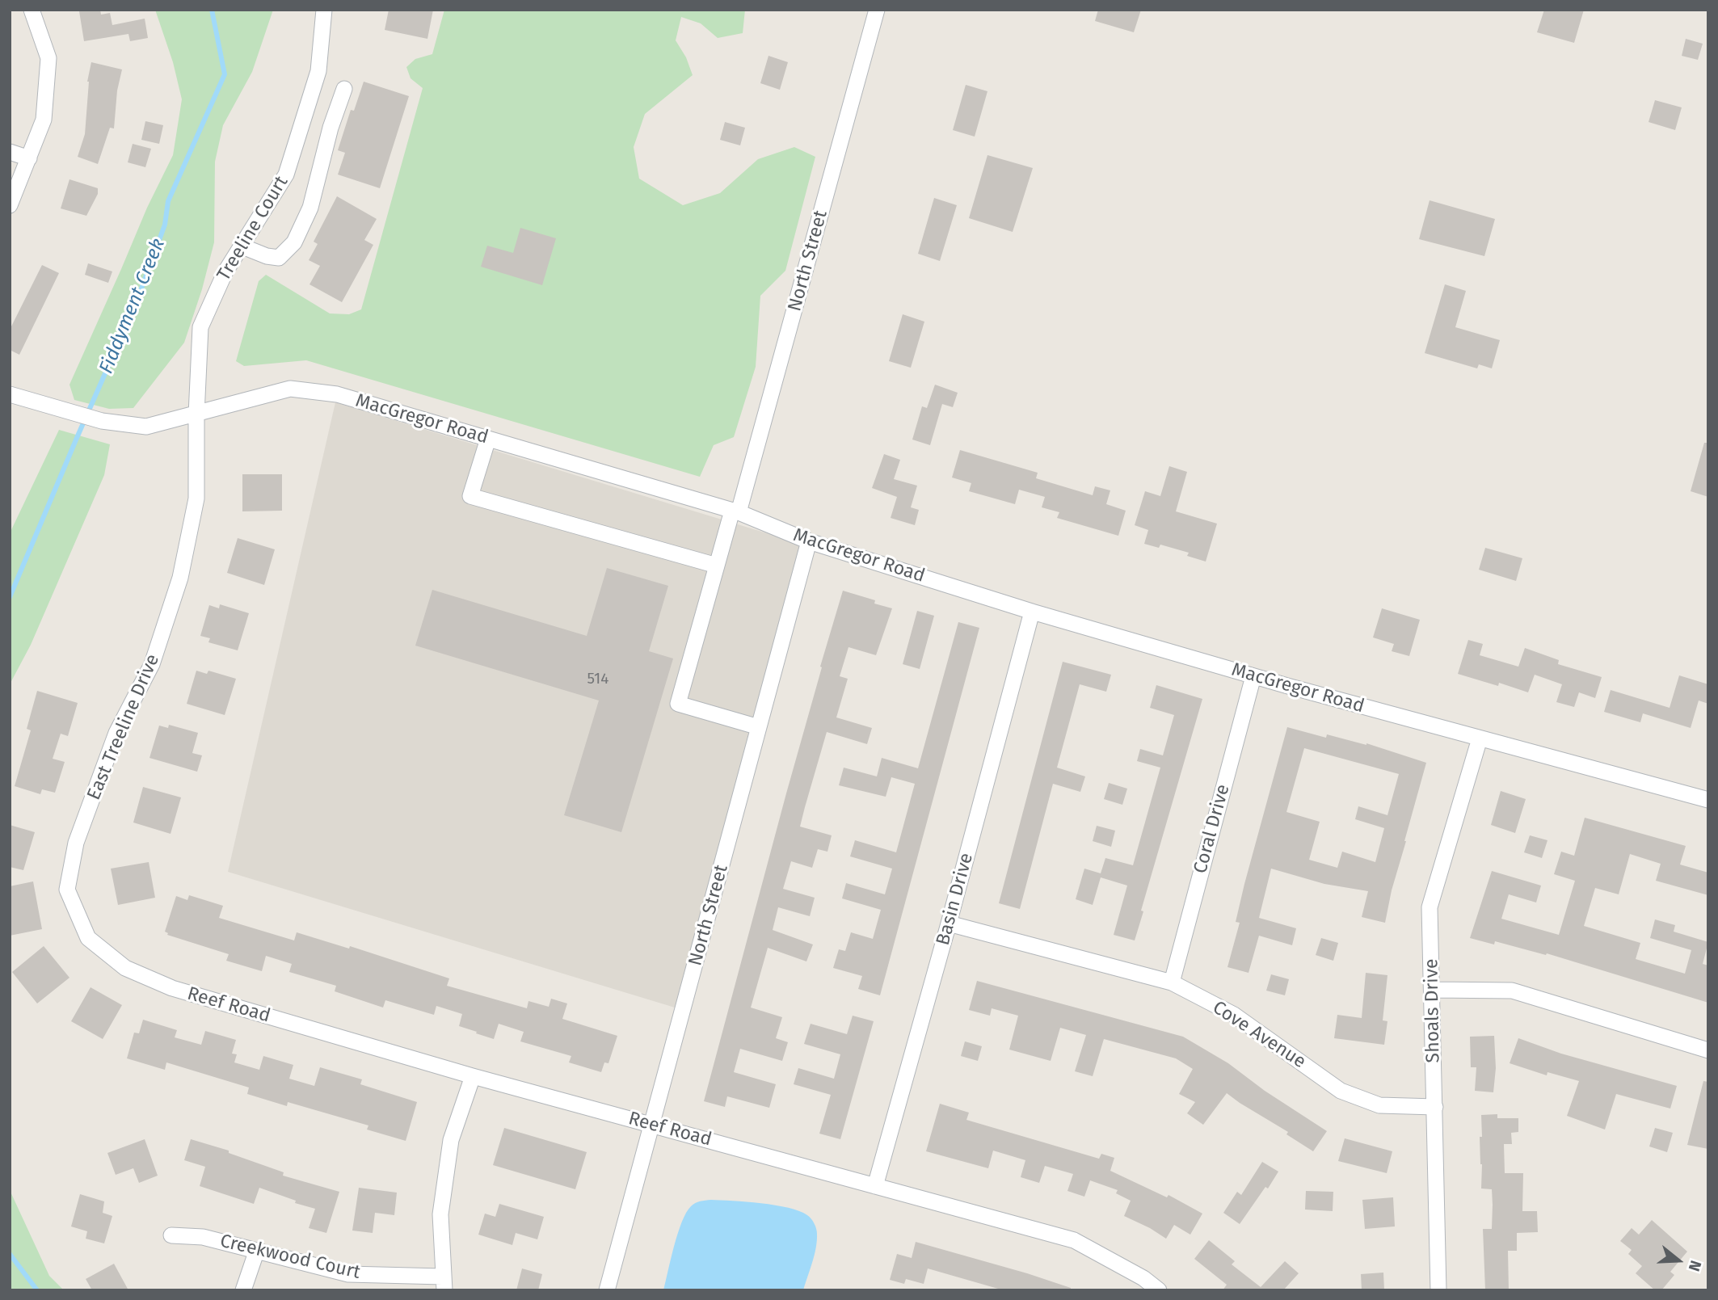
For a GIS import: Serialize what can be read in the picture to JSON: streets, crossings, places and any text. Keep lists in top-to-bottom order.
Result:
{
  "streets": {
    "street": [
      "Treeline Court",
      "North Street",
      "MacGregor Road",
      "East Treeline Drive",
      "Coral Drive",
      "Basin Drive",
      "Reef Road",
      "Shoals Drive",
      "Cove Avenue",
      "Creekwood Court"
    ]
  },
  "crossings": [
    ["Treeline Court", "MacGregor Road"],
    ["Treeline Court", "East Treeline Drive"],
    ["North Street", "MacGregor Road"],
    ["North Street", "Reef Road"],
    ["MacGregor Road", "East Treeline Drive"],
    ["MacGregor Road", "Coral Drive"],
    ["MacGregor Road", "Basin Drive"],
    ["MacGregor Road", "Shoals Drive"],
    ["East Treeline Drive", "Reef Road"],
    ["Coral Drive", "Cove Avenue"],
    ["Basin Drive", "Reef Road"],
    ["Basin Drive", "Cove Avenue"],
    ["Shoals Drive", "Cove Avenue"]
  ],
  "water": ["Fiddyment Creek"],
  "house_numbers": ["514"],
  "north": "right"
}
